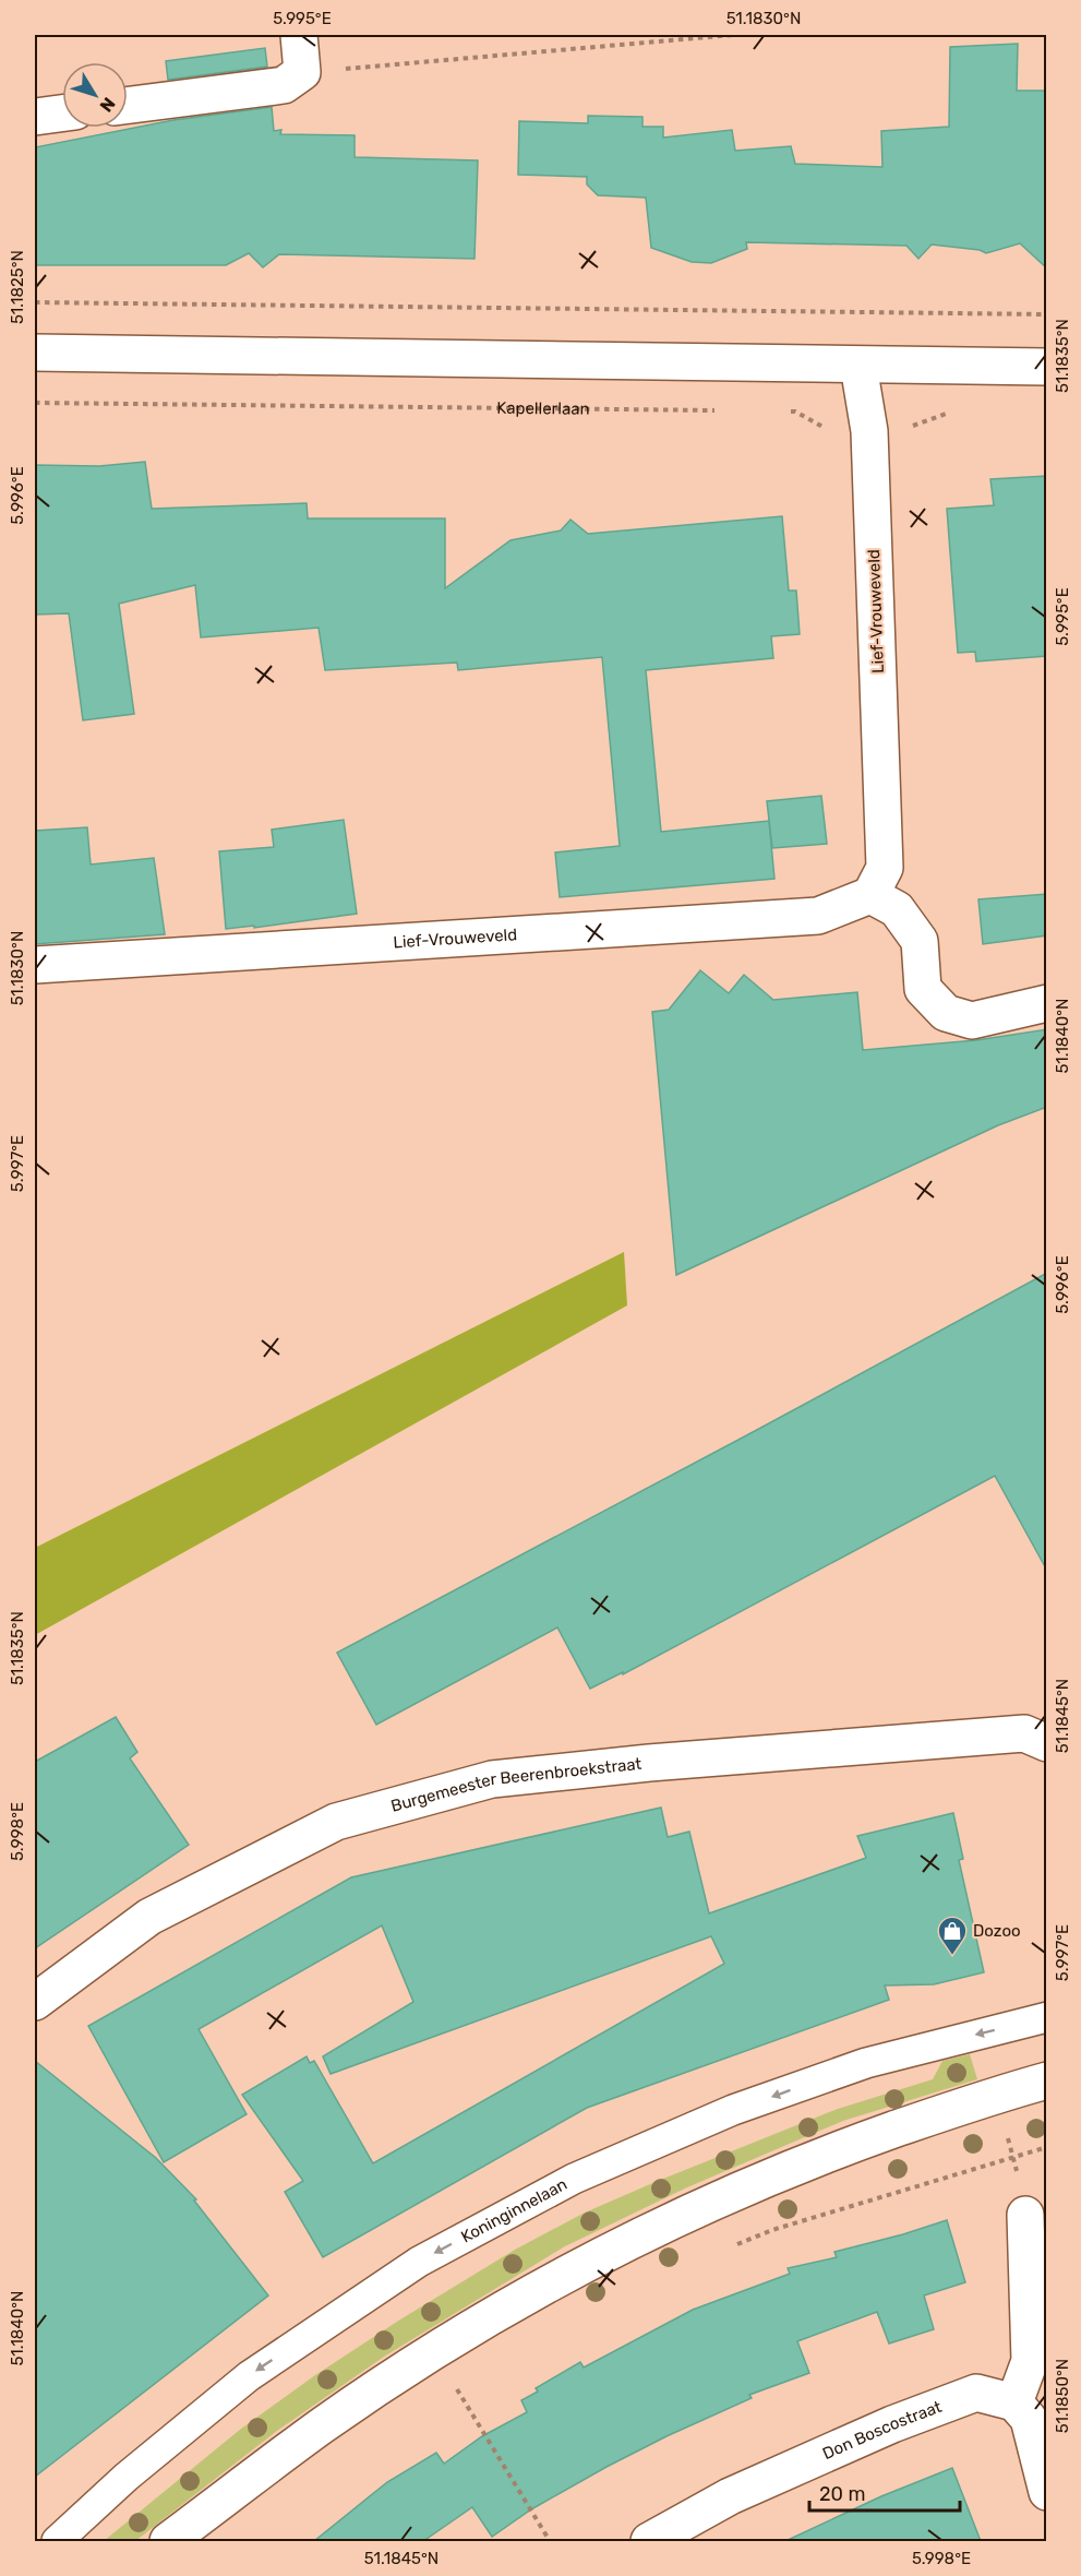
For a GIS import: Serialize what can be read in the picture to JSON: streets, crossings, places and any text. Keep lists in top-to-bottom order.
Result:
{
  "streets": {
    "street": ["Lief-Vrouweveld", "Burgemeester Beerenbroekstraat", "Don Boscostraat"],
    "lane": ["Koninginnelaan"],
    "path": ["Kapellerlaan"]
  },
  "one_way": ["Koninginnelaan"],
  "places": {
    "shop": ["Dozoo"]
  },
  "scale_bar": "20 m",
  "north": "bottom right",
  "coordinates": [
    "5.995°E",
    "51.1830°N",
    "51.1825°N",
    "51.1835°N",
    "5.996°E",
    "51.1840°N",
    "5.997°E",
    "51.1845°N",
    "5.998°E",
    "51.1850°N"
  ]
}
